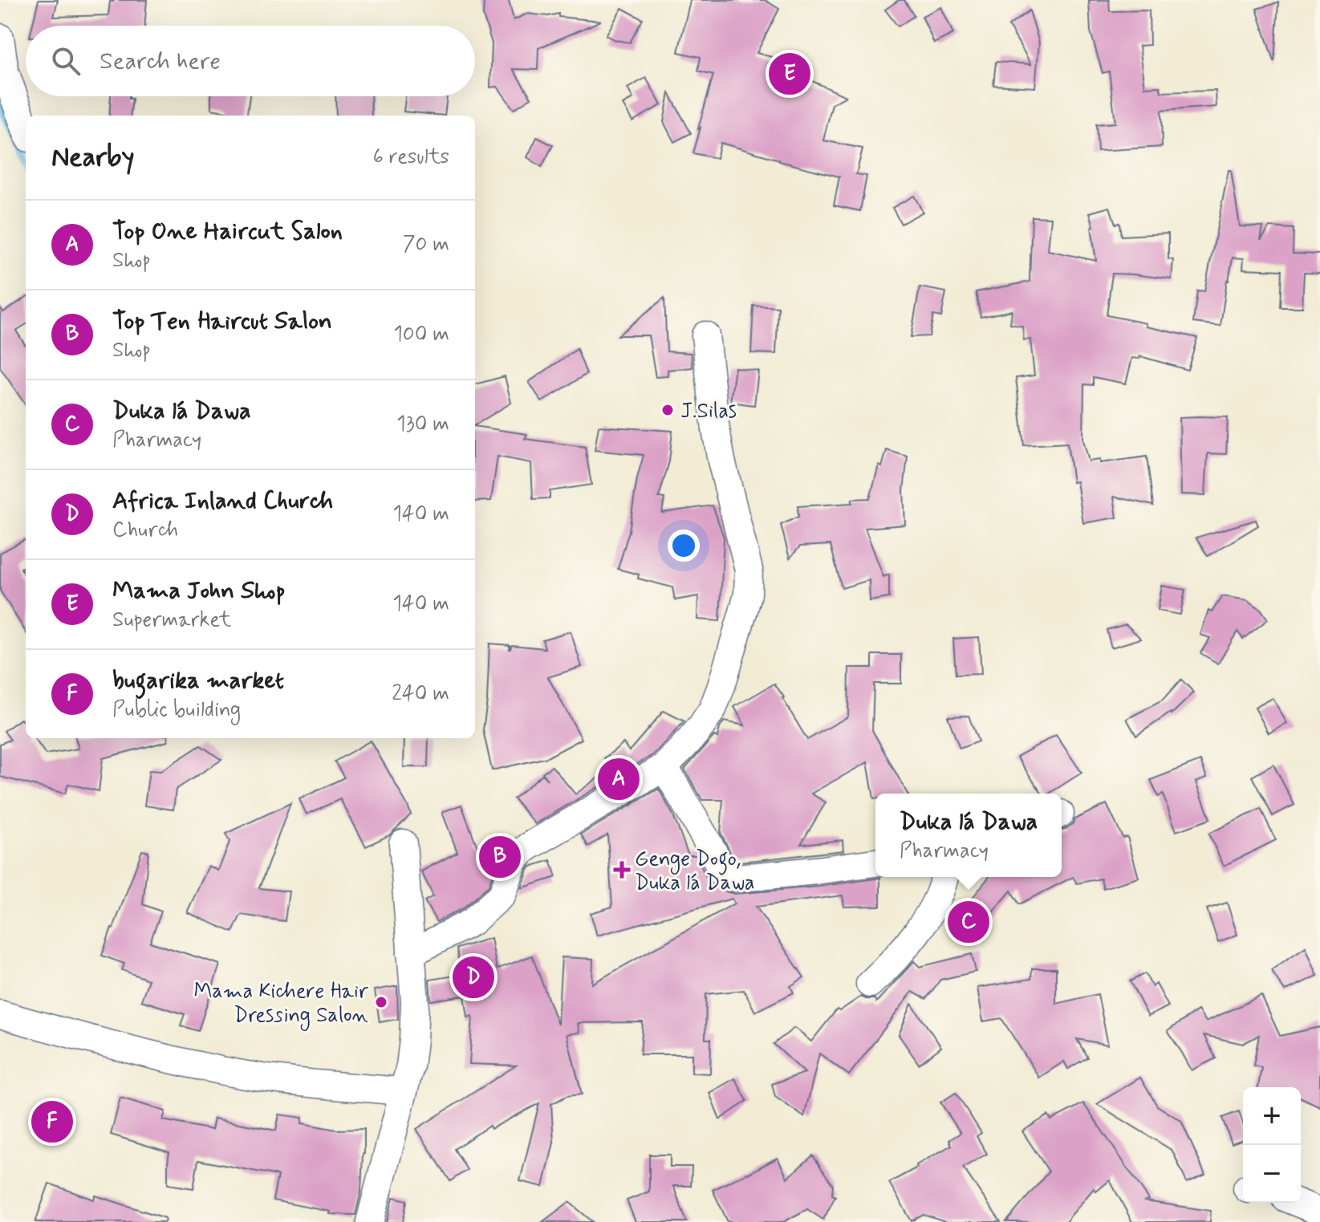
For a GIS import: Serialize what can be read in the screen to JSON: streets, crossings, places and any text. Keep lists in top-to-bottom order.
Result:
{
  "places": {
    "other": ["J.Silas", "Mama Kichere Hair Dressing Salon"],
    "health": ["Genge Dogo, Duka lá Dawa"]
  },
  "page": {
    "search": "Search here",
    "pins": [
      "E",
      "A",
      "B",
      "C",
      "D",
      "F"
    ],
    "heading": ["Nearby", "6 results"],
    "list": [
      {
        "mark": "A",
        "name": "Top One Haircut Salon",
        "note": "Shop",
        "value": "70 m"
      },
      {
        "mark": "B",
        "name": "Top Ten Haircut Salon",
        "note": "Shop",
        "value": "100 m"
      },
      {
        "mark": "C",
        "name": "Duka lá Dawa",
        "note": "Pharmacy",
        "value": "130 m"
      },
      {
        "mark": "D",
        "name": "Africa Inland Church",
        "note": "Church",
        "value": "140 m"
      },
      {
        "mark": "E",
        "name": "Mama John Shop",
        "note": "Supermarket",
        "value": "140 m"
      },
      {
        "mark": "F",
        "name": "bugarika market",
        "note": "Public building",
        "value": "240 m"
      }
    ],
    "popup": ["Duka lá Dawa", "Pharmacy"],
    "map_buttons": ["+", "−"]
  }
}
